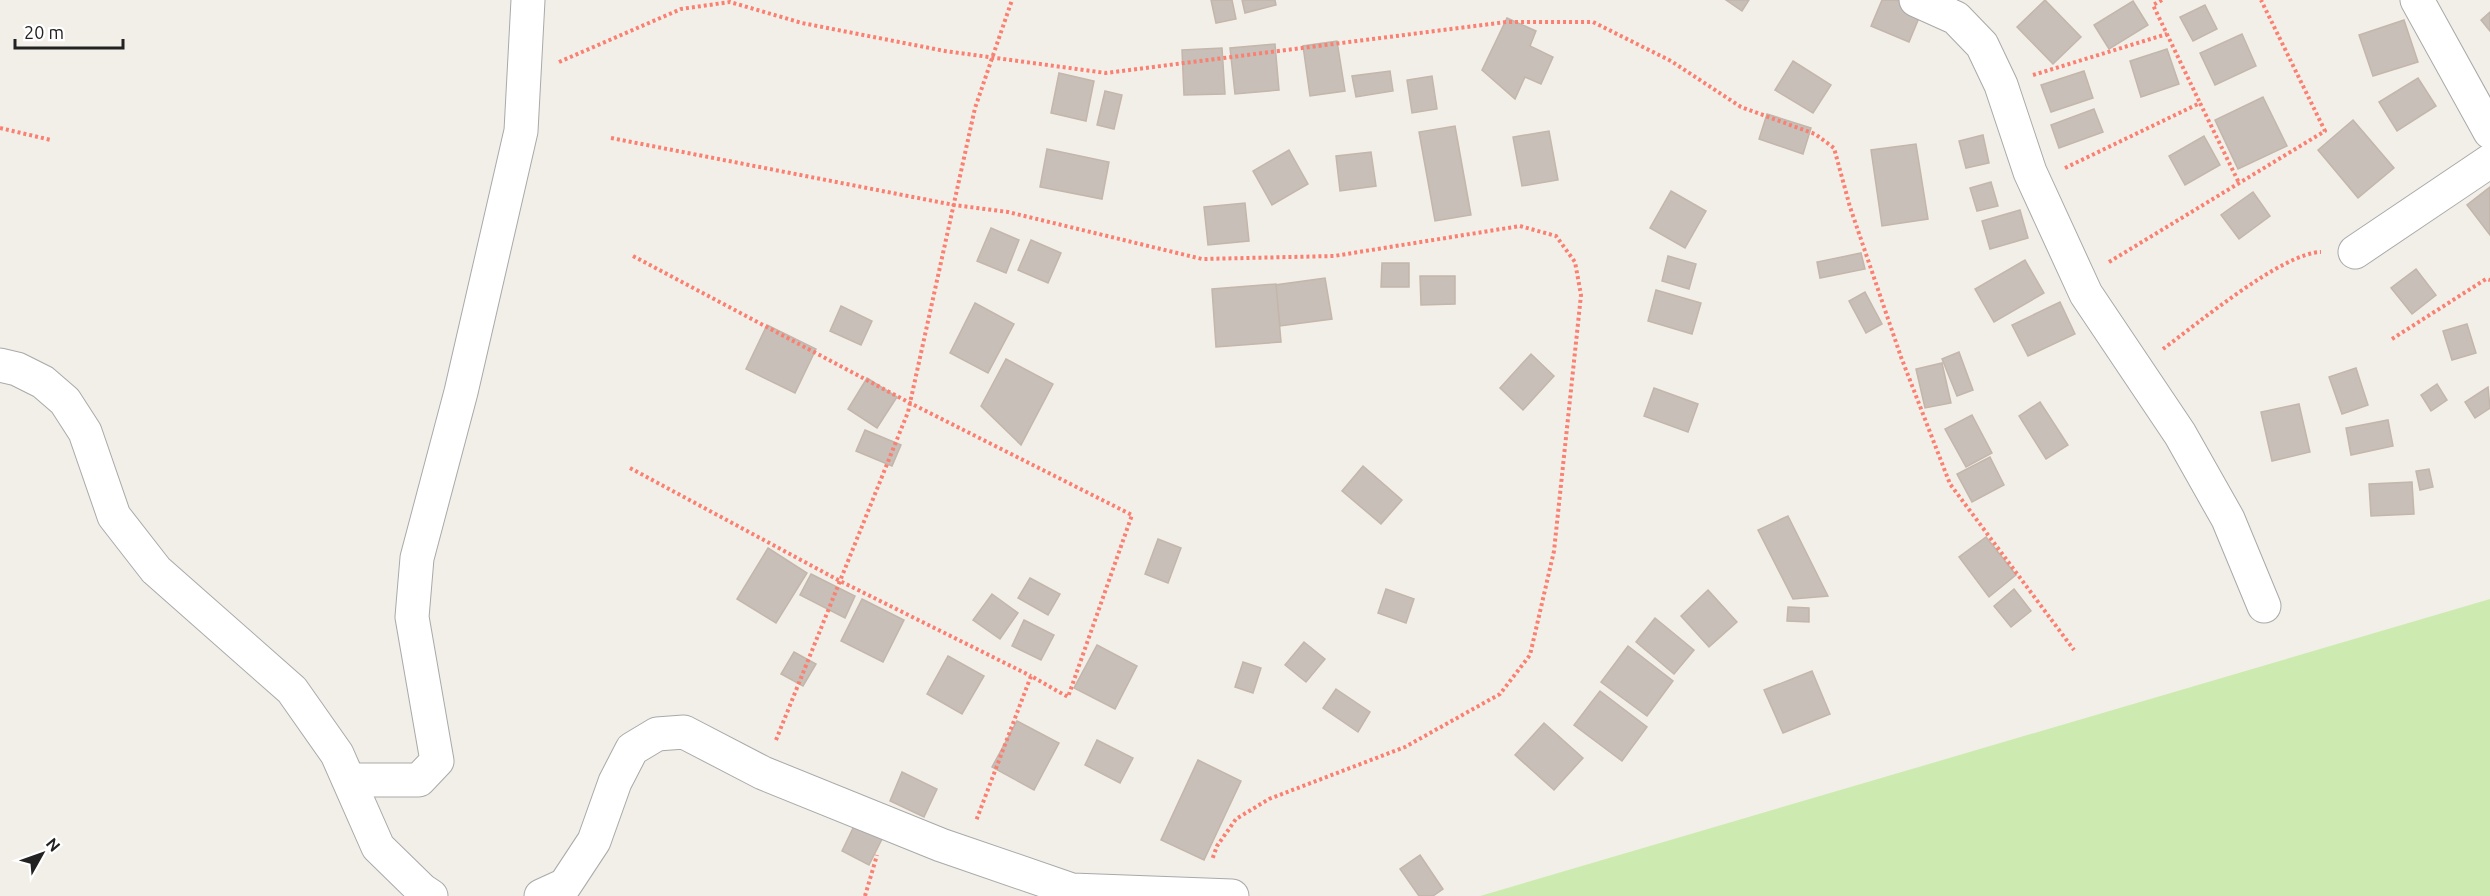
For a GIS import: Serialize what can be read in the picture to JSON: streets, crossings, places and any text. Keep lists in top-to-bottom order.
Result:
{
  "scale_bar": "20 m",
  "north": "top right"
}
